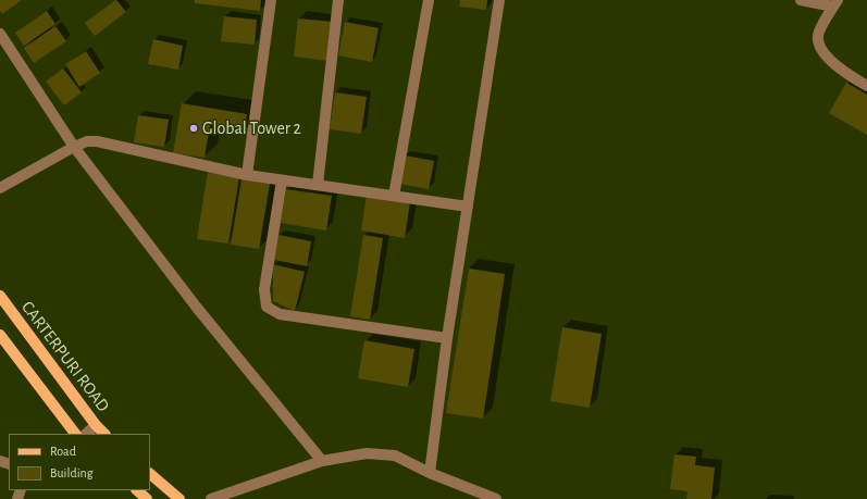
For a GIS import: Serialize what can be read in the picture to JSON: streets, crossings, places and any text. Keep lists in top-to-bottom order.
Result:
{
  "streets": {
    "main road": ["CARTERPURI ROAD"]
  },
  "places": ["Global Tower 2"],
  "legend": ["Road", "Building"]
}
